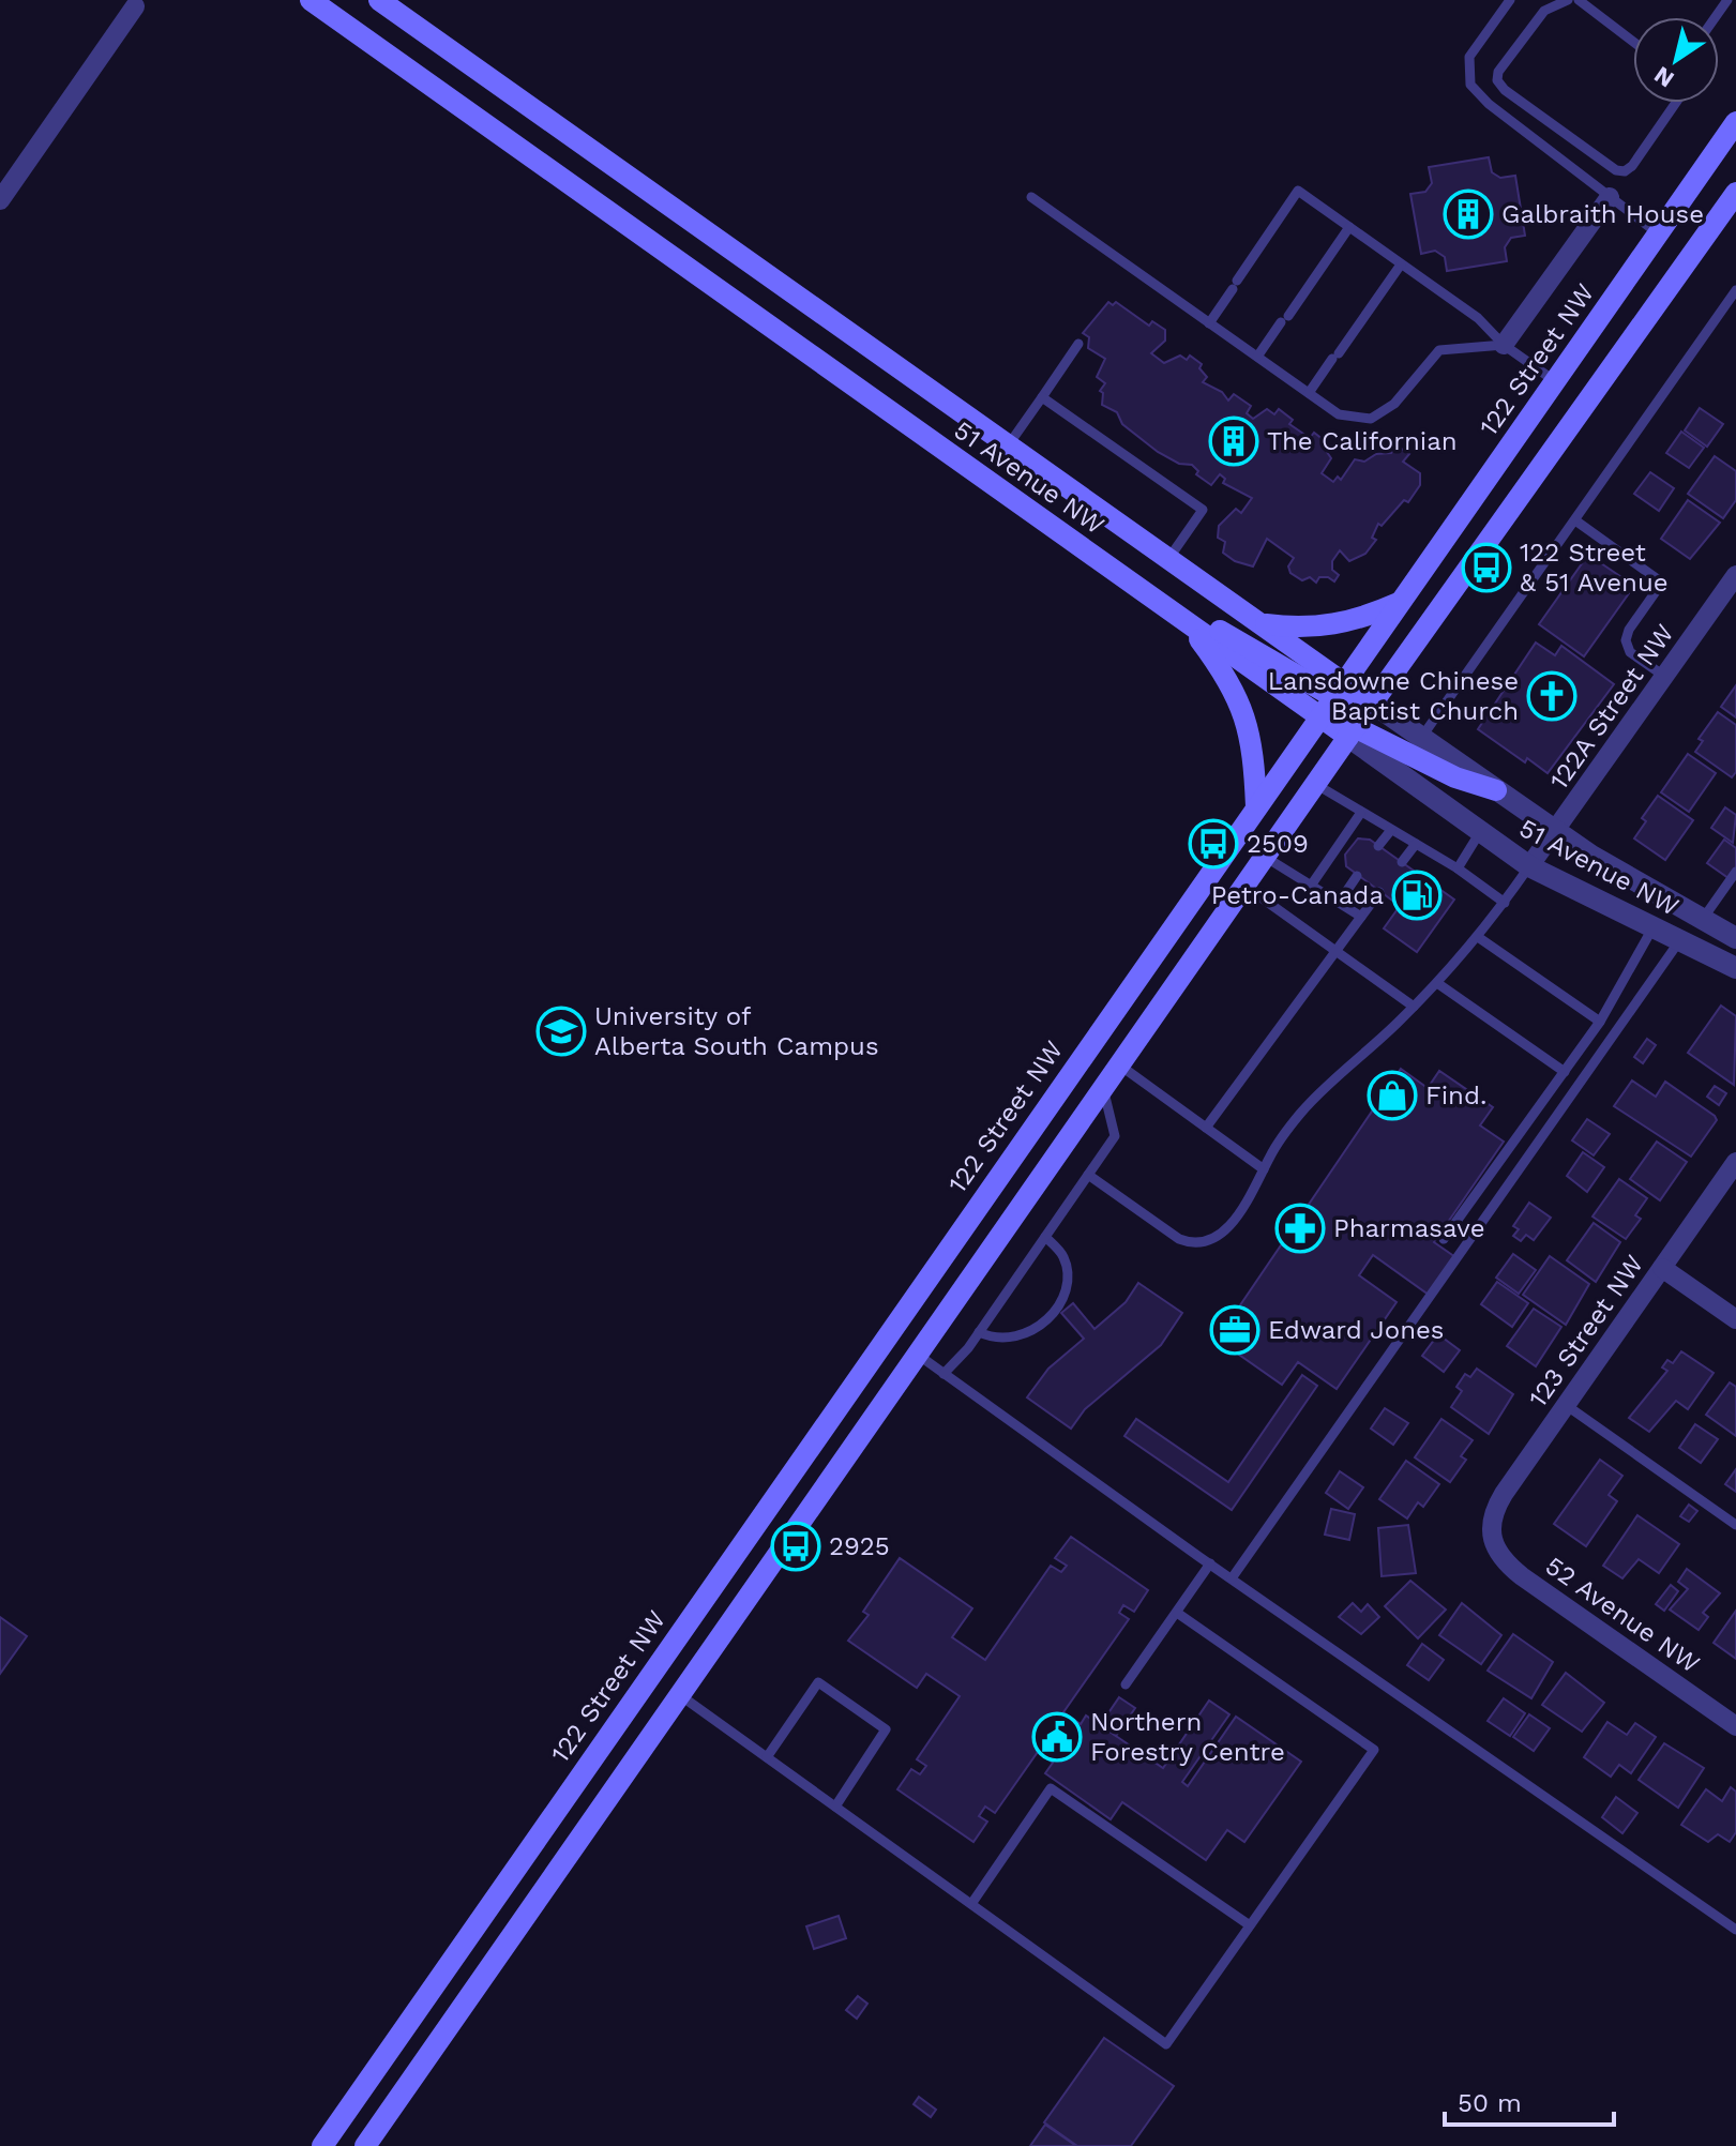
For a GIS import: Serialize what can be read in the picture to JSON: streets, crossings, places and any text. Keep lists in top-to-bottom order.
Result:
{
  "streets": {
    "main road": ["122 Street NW", "51 Avenue NW"],
    "street": ["122A Street NW", "123 Street NW", "52 Avenue NW"]
  },
  "crossings": [
    ["122 Street NW", "51 Avenue NW"],
    ["51 Avenue NW", "122A Street NW"],
    ["123 Street NW", "52 Avenue NW"]
  ],
  "places": {
    "building": ["Galbraith House", "The Californian"],
    "bus stop": ["122 Street & 51 Avenue", "2509", "2925"],
    "church": ["Lansdowne Chinese Baptist Church"],
    "fuel station": ["Petro-Canada"],
    "school or university": ["University of Alberta South Campus"],
    "shop": ["Find."],
    "pharmacy": ["Pharmasave"],
    "office": ["Edward Jones"],
    "public building": ["Northern Forestry Centre"]
  },
  "scale_bar": "50 m",
  "north": "bottom left"
}
